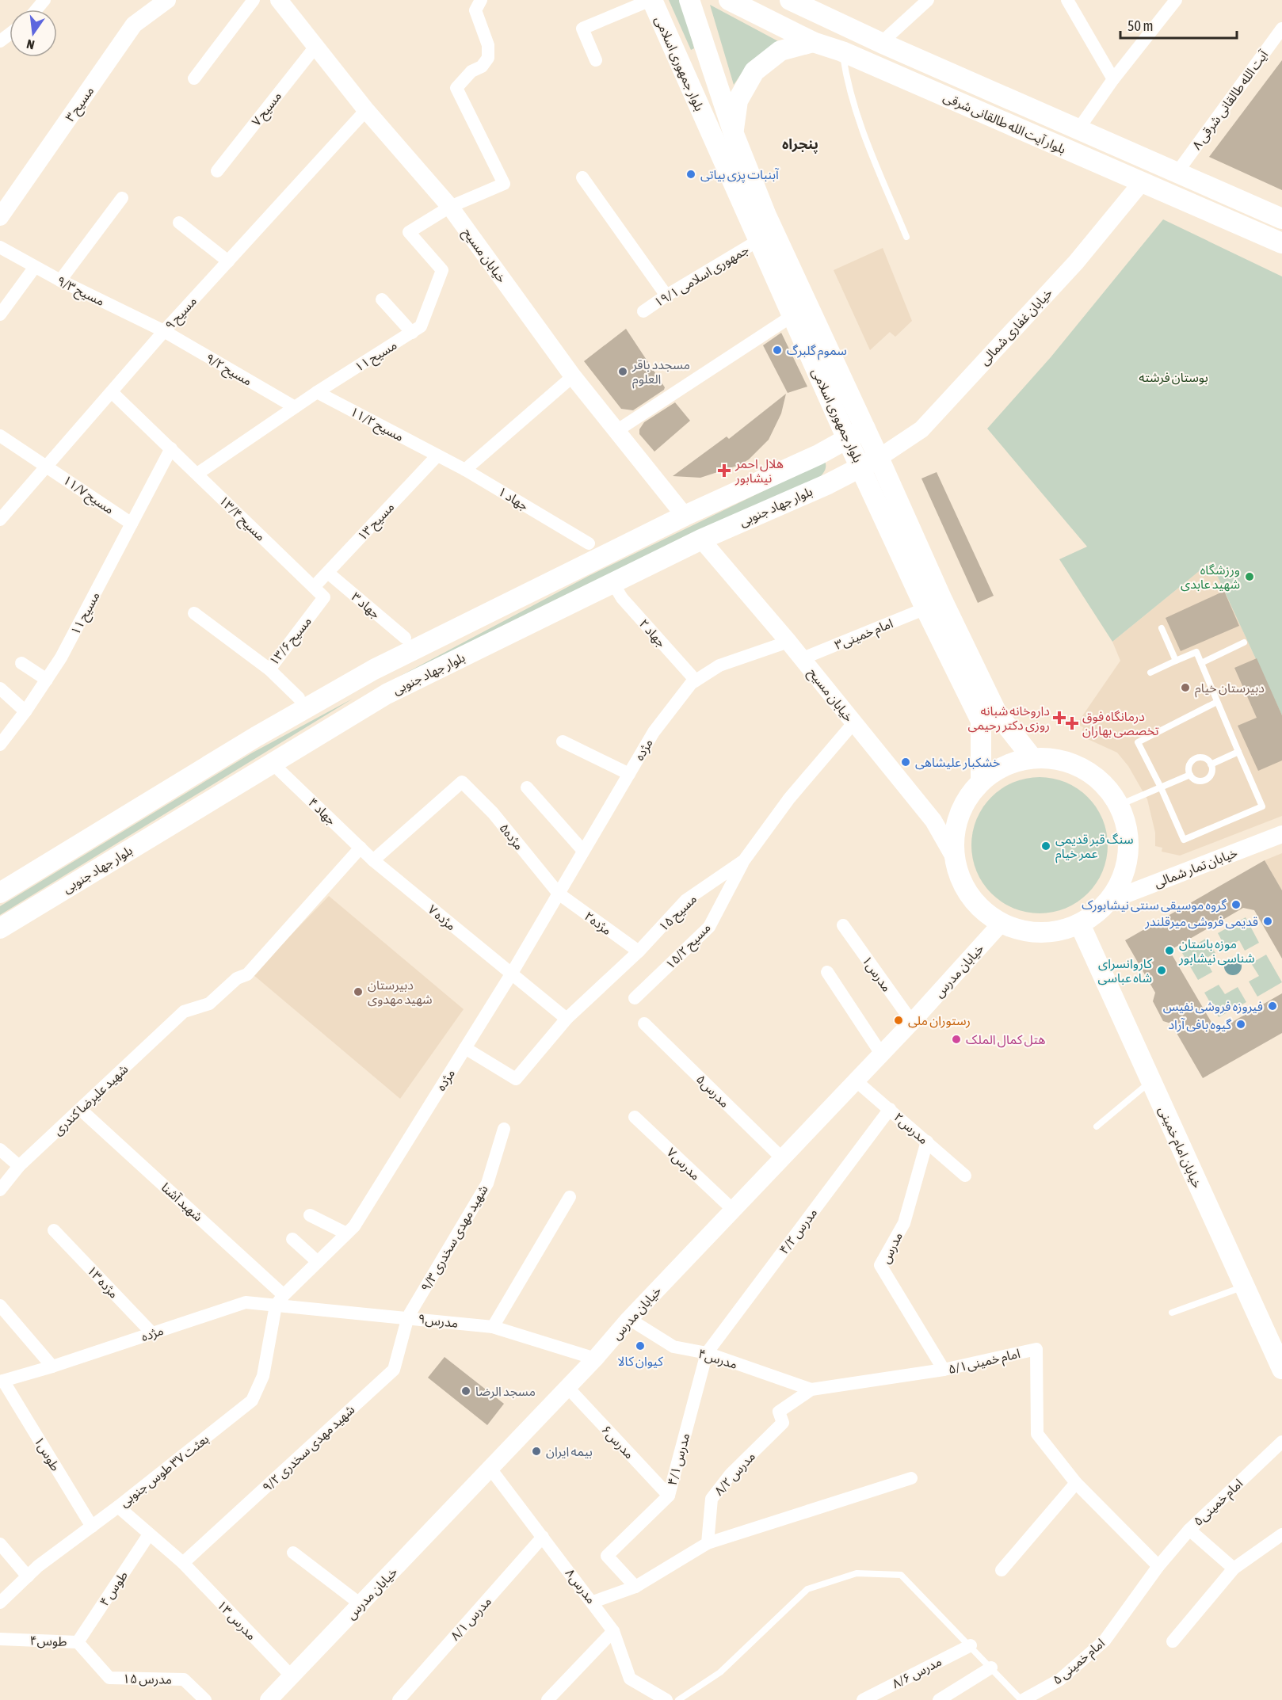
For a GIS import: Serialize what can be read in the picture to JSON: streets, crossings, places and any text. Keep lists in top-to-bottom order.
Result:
{
  "streets": {
    "main road": [
      "بلوار جمهوری اسلامی",
      "بلوار آیت الله طالقانی شرقی",
      "بلوار جهاد جنوبی",
      "خیابان امام خمینی"
    ],
    "street": [
      "آیت الله طالقانی شرقی ۸",
      "مسیح ۳",
      "مسیح ۷",
      "خیابان مسیح",
      "جمهوری اسلامی ۱۹/۱",
      "مسیح ۹/۳",
      "مسیح ۹",
      "خیابان غفاری شمالی",
      "مسیح ۱۱",
      "مسیح ۹/۲",
      "مسیح ۱۱/۲",
      "مسیح ۱۱/۷",
      "جهاد ۱",
      "مسیح ۱۳/۴",
      "مسیح ۱۳",
      "جهاد ۳",
      "جهاد ۲",
      "امام خمینی۳",
      "مسیح ۱۳/۶",
      "مژده",
      "جهاد ۴",
      "مژده۵",
      "خیابان تمار شمالی",
      "مسیح ۱۵",
      "مژده ۷",
      "مژده۲",
      "مسیح ۱۵/۲",
      "خیابان مدرس",
      "مدرس۱",
      "مدرس۵",
      "شهید علیرضا کندری",
      "مدرس۲",
      "مدرس۷",
      "شهبد آشنا",
      "مدرس ۴/۲",
      "شهید مهدی سخدری ۹/۳",
      "مدرس",
      "مژده ۱۳",
      "مدرس۹",
      "مدرس۴",
      "امام خمینی۵/۱",
      "مدرس۶",
      "شهید مهدی سخدری ۹/۲",
      "طوس۱",
      "مدرس ۴/۱",
      "بعثت ۳۷ طوس جنوبی",
      "مدرس ۸/۲",
      "امام خمینی۵",
      "مدرس۸",
      "طوس ۴",
      "مدرس ۸/۱",
      "مدرس ۱۳",
      "طوس۴",
      "امام خمینی ۵",
      "مدرس ۸/۶",
      "مدرس ۱۵"
    ]
  },
  "crossings": [
    ["بلوار جمهوری اسلامی", "جمهوری اسلامی ۱۹/۱"],
    ["بلوار جمهوری اسلامی", "خیابان غفاری شمالی"],
    ["بلوار جمهوری اسلامی", "بلوار جهاد جنوبی"],
    ["بلوار جمهوری اسلامی", "امام خمینی۳"],
    ["آیت الله طالقانی شرقی ۸", "بلوار آیت الله طالقانی شرقی"],
    ["مسیح ۷", "خیابان مسیح"],
    ["بلوار آیت الله طالقانی شرقی", "خیابان غفاری شمالی"],
    ["خیابان مسیح", "مسیح ۹"],
    ["خیابان مسیح", "مسیح ۱۱"],
    ["خیابان مسیح", "بلوار جهاد جنوبی"],
    ["خیابان مسیح", "امام خمینی۳"],
    ["خیابان مسیح", "مژده"],
    ["خیابان مسیح", "مسیح ۱۵"],
    ["مسیح ۹/۳", "مسیح ۹"],
    ["مسیح ۹/۳", "مسیح ۹/۲"],
    ["مسیح ۹", "مسیح ۹/۲"],
    ["مسیح ۹", "مسیح ۱۱/۷"],
    ["مسیح ۹", "مسیح ۱۳/۴"],
    ["خیابان غفاری شمالی", "بلوار جهاد جنوبی"],
    ["مسیح ۱۱", "مسیح ۹/۲"],
    ["مسیح ۱۱", "مسیح ۱۱/۲"],
    ["مسیح ۱۱", "مسیح ۱۱/۷"],
    ["مسیح ۱۱", "مسیح ۱۳/۴"],
    ["مسیح ۱۱/۲", "جهاد ۱"],
    ["مسیح ۱۱/۲", "مسیح ۱۳"],
    ["جهاد ۱", "مسیح ۱۳"],
    ["بلوار جهاد جنوبی", "جهاد ۲"],
    ["بلوار جهاد جنوبی", "جهاد ۴"],
    ["مسیح ۱۳/۴", "مسیح ۱۳"],
    ["مسیح ۱۳/۴", "مسیح ۱۳/۶"],
    ["مسیح ۱۳", "جهاد ۳"],
    ["مسیح ۱۳", "مسیح ۱۳/۶"],
    ["جهاد ۲", "مژده"],
    ["مژده", "مژده۵"],
    ["مژده", "مسیح ۱۵"],
    ["مژده", "مژده ۷"],
    ["مژده", "مژده۲"],
    ["مژده", "شهبد آشنا"],
    ["مژده", "مژده ۱۳"],
    ["مژده", "مدرس۹"],
    ["مژده", "طوس۱"],
    ["مژده", "بعثت ۳۷ طوس جنوبی"],
    ["جهاد ۴", "مژده۵"],
    ["جهاد ۴", "مژده ۷"],
    ["جهاد ۴", "شهید علیرضا کندری"],
    ["مژده۵", "مژده ۷"],
    ["مژده۵", "مژده۲"],
    ["مسیح ۱۵", "مژده ۷"],
    ["مسیح ۱۵", "مژده۲"],
    ["مسیح ۱۵", "مسیح ۱۵/۲"],
    ["خیابان مدرس", "مدرس۱"],
    ["خیابان مدرس", "مدرس۵"],
    ["خیابان مدرس", "مدرس۲"],
    ["خیابان مدرس", "مدرس۷"],
    ["خیابان مدرس", "مدرس۹"],
    ["خیابان مدرس", "مدرس۴"],
    ["خیابان مدرس", "مدرس۶"],
    ["خیابان مدرس", "مدرس۸"],
    ["خیابان مدرس", "مدرس ۱۳"],
    ["شهید علیرضا کندری", "شهبد آشنا"],
    ["مدرس۲", "مدرس ۴/۲"],
    ["مدرس۲", "مدرس"],
    ["شهبد آشنا", "مدرس۹"],
    ["شهبد آشنا", "بعثت ۳۷ طوس جنوبی"],
    ["مدرس ۴/۲", "مدرس۴"],
    ["مدرس ۴/۲", "مدرس ۴/۱"],
    ["شهید مهدی سخدری ۹/۳", "مدرس۹"],
    ["شهید مهدی سخدری ۹/۳", "شهید مهدی سخدری ۹/۲"],
    ["مدرس", "امام خمینی۵/۱"],
    ["مدرس۹", "شهید مهدی سخدری ۹/۲"],
    ["مدرس۹", "بعثت ۳۷ طوس جنوبی"],
    ["مدرس۴", "امام خمینی۵/۱"],
    ["مدرس۴", "مدرس ۴/۱"],
    ["مدرس۴", "مدرس ۸/۲"],
    ["امام خمینی۵/۱", "مدرس ۸/۲"],
    ["امام خمینی۵/۱", "امام خمینی۵"],
    ["امام خمینی۵/۱", "امام خمینی ۵"],
    ["مدرس۶", "مدرس ۴/۱"],
    ["شهید مهدی سخدری ۹/۲", "مدرس ۱۳"],
    ["طوس۱", "بعثت ۳۷ طوس جنوبی"],
    ["بعثت ۳۷ طوس جنوبی", "مدرس ۱۳"],
    ["امام خمینی۵", "امام خمینی ۵"],
    ["مدرس۸", "مدرس ۸/۱"],
    ["طوس ۴", "مدرس ۱۳"],
    ["طوس ۴", "طوس۴"],
    ["طوس۴", "مدرس ۱۵"]
  ],
  "districts": ["پنجراه"],
  "parks": ["بوستان فرشته"],
  "places": {
    "other": [
      "آبنبات پزی بیاتی",
      "سموم گلبرگ",
      "مسجدد باقر العلوم",
      "ورزشگاه شهید عابدی",
      "دبیرستان خیام",
      "خشکبار علیشاهی",
      "سنگ قبر قدیمی عمر خیام",
      "گروه موسیقی سنتی نیشابورک",
      "قدیمی فروشی میرقلندر",
      "موزه باستان شناسی نیشابور",
      "کاروانسرای شاه عباسی",
      "دبیرستان شهید مهدوی",
      "فیروزه فروشی نفیس",
      "رستوران ملی",
      "گیوه بافی آراد",
      "هتل کمال الملک",
      "کیوان کالا",
      "مسجد الرضا",
      "بیمه ایران"
    ],
    "health": ["هلال احمر نیشابور", "داروخانه شبانه روزی دکتر رحیمی", "درمانگاه فوق تخصصی بهاران"]
  },
  "scale_bar": "50 m",
  "north": "bottom"
}
